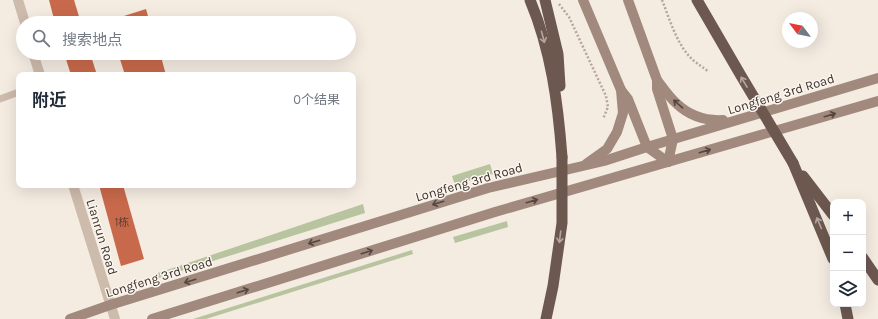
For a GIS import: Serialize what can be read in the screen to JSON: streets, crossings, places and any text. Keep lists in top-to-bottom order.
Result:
{
  "streets": {
    "main road": ["Longfeng 3rd Road"],
    "street": ["Lianrun Road"]
  },
  "crossings": [
    ["Longfeng 3rd Road", "Lianrun Road"]
  ],
  "house_numbers": ["1栋"],
  "north": "top left",
  "page": {
    "search": "搜索地点",
    "heading": ["附近", "0个结果"],
    "map_buttons": ["+", "−"]
  }
}
